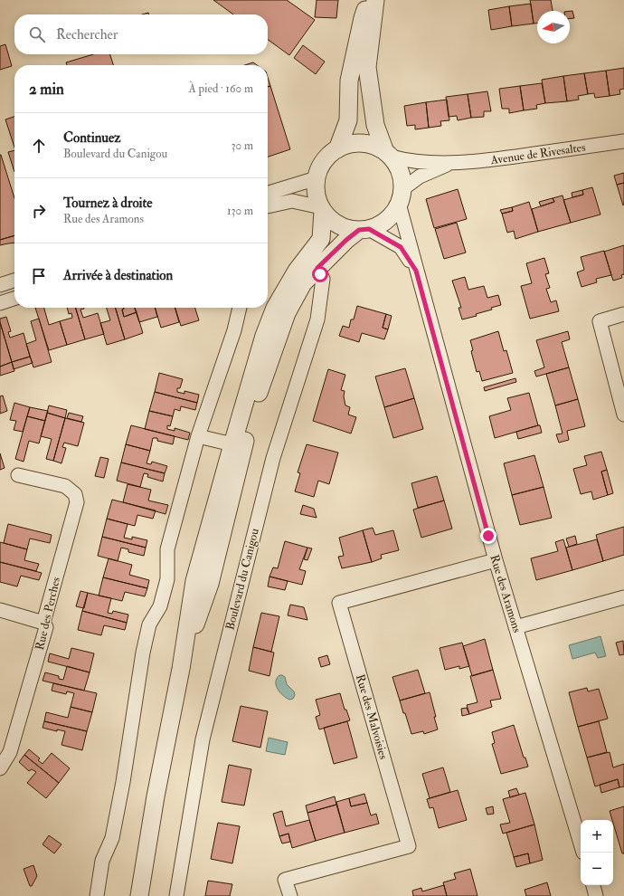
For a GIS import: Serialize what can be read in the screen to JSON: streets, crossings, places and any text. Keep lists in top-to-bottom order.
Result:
{
  "streets": {
    "street": [
      "Avenue de Rivesaltes",
      "Boulevard du Canigou",
      "Rue des Aramons",
      "Rue des Perches",
      "Rue des Malvoisies"
    ]
  },
  "crossings": [
    ["Avenue de Rivesaltes", "Rue des Aramons"],
    ["Rue des Aramons", "Rue des Malvoisies"]
  ],
  "north": "left",
  "page": {
    "search": "Rechercher",
    "heading": ["2 min", "À pied · 160 m"],
    "list": [
      ["Continuez", "Boulevard du Canigou", "30 m"],
      ["Tournez à droite", "Rue des Aramons", "130 m"],
      "Arrivée à destination"
    ],
    "map_buttons": ["+", "−"]
  }
}
